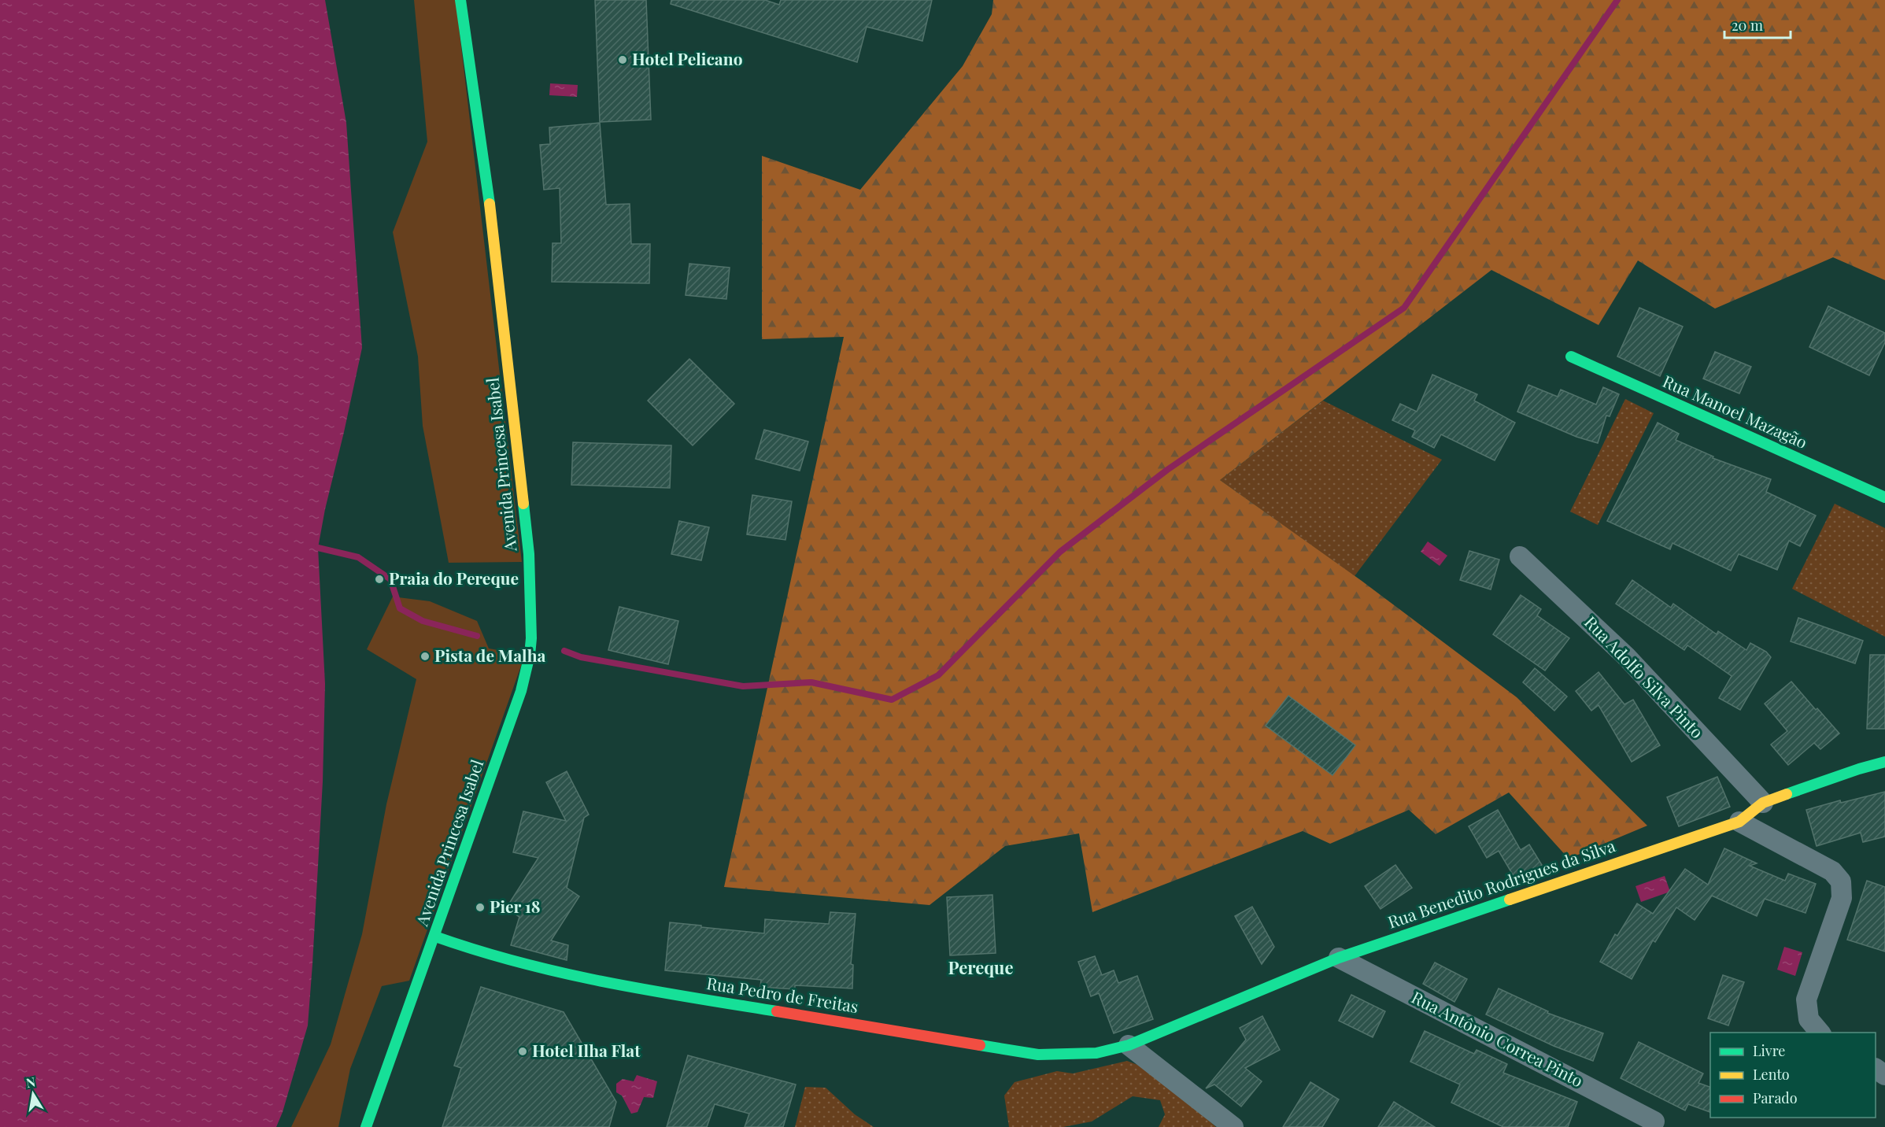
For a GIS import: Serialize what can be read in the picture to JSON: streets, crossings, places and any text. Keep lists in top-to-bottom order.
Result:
{
  "streets": {
    "street": [
      "Rua Manoel Mazagão",
      "Avenida Princesa Isabel",
      "Rua Adolfo Silva Pinto",
      "Rua Benedito Rodrigues da Silva",
      "Rua Pedro de Freitas",
      "Rua Antônio Correa Pinto"
    ]
  },
  "crossings": [
    ["Avenida Princesa Isabel", "Rua Pedro de Freitas"],
    ["Rua Adolfo Silva Pinto", "Rua Benedito Rodrigues da Silva"],
    ["Rua Benedito Rodrigues da Silva", "Rua Pedro de Freitas"],
    ["Rua Benedito Rodrigues da Silva", "Rua Antônio Correa Pinto"]
  ],
  "districts": ["Pereque"],
  "places": [
    "Hotel Pelicano",
    "Praia do Pereque",
    "Pista de Malha",
    "Pier 18",
    "Hotel Ilha Flat"
  ],
  "legend": ["Livre", "Lento", "Parado"],
  "scale_bar": "20 m",
  "north": "top"
}
